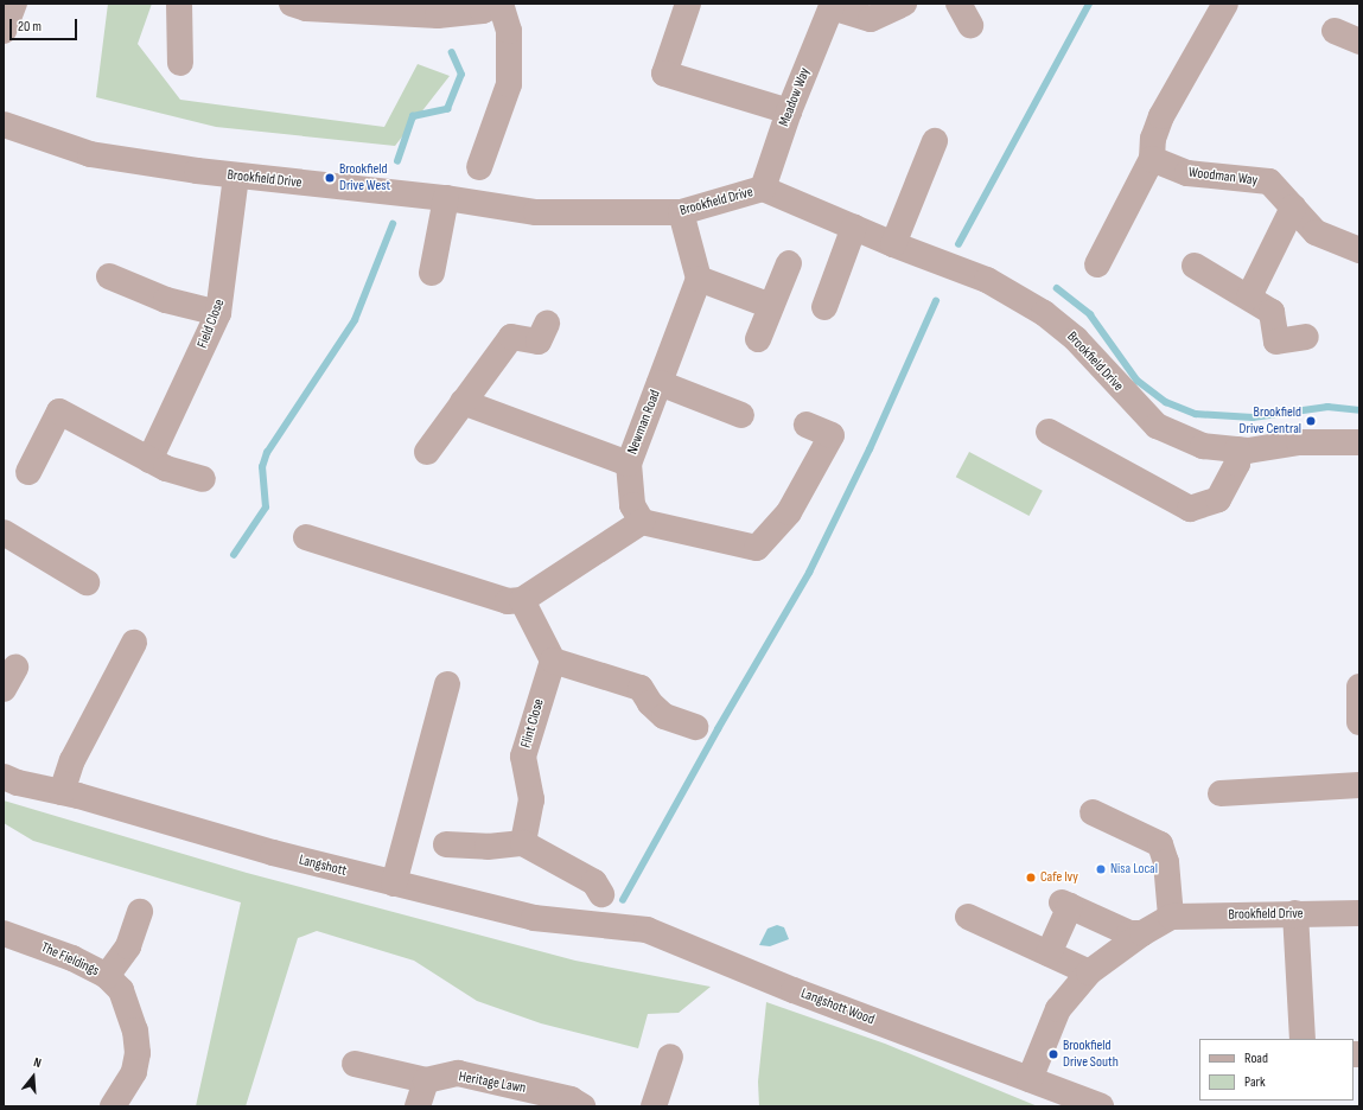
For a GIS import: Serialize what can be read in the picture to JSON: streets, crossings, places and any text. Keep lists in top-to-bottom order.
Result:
{
  "streets": {
    "street": [
      "Meadow Way",
      "Woodman Way",
      "Brookfield Drive",
      "Field Close",
      "Newman Road",
      "Flint Close",
      "Langshott",
      "The Fieldings",
      "Langshott Wood",
      "Heritage Lawn"
    ]
  },
  "crossings": [
    ["Meadow Way", "Brookfield Drive"],
    ["Brookfield Drive", "Field Close"],
    ["Langshott", "Langshott Wood"]
  ],
  "places": [
    "Brookfield Drive West",
    "Brookfield Drive Central",
    "Nisa Local",
    "Cafe Ivy",
    "Brookfield Drive South"
  ],
  "legend": ["Road", "Park"],
  "scale_bar": "20 m",
  "north": "top"
}
